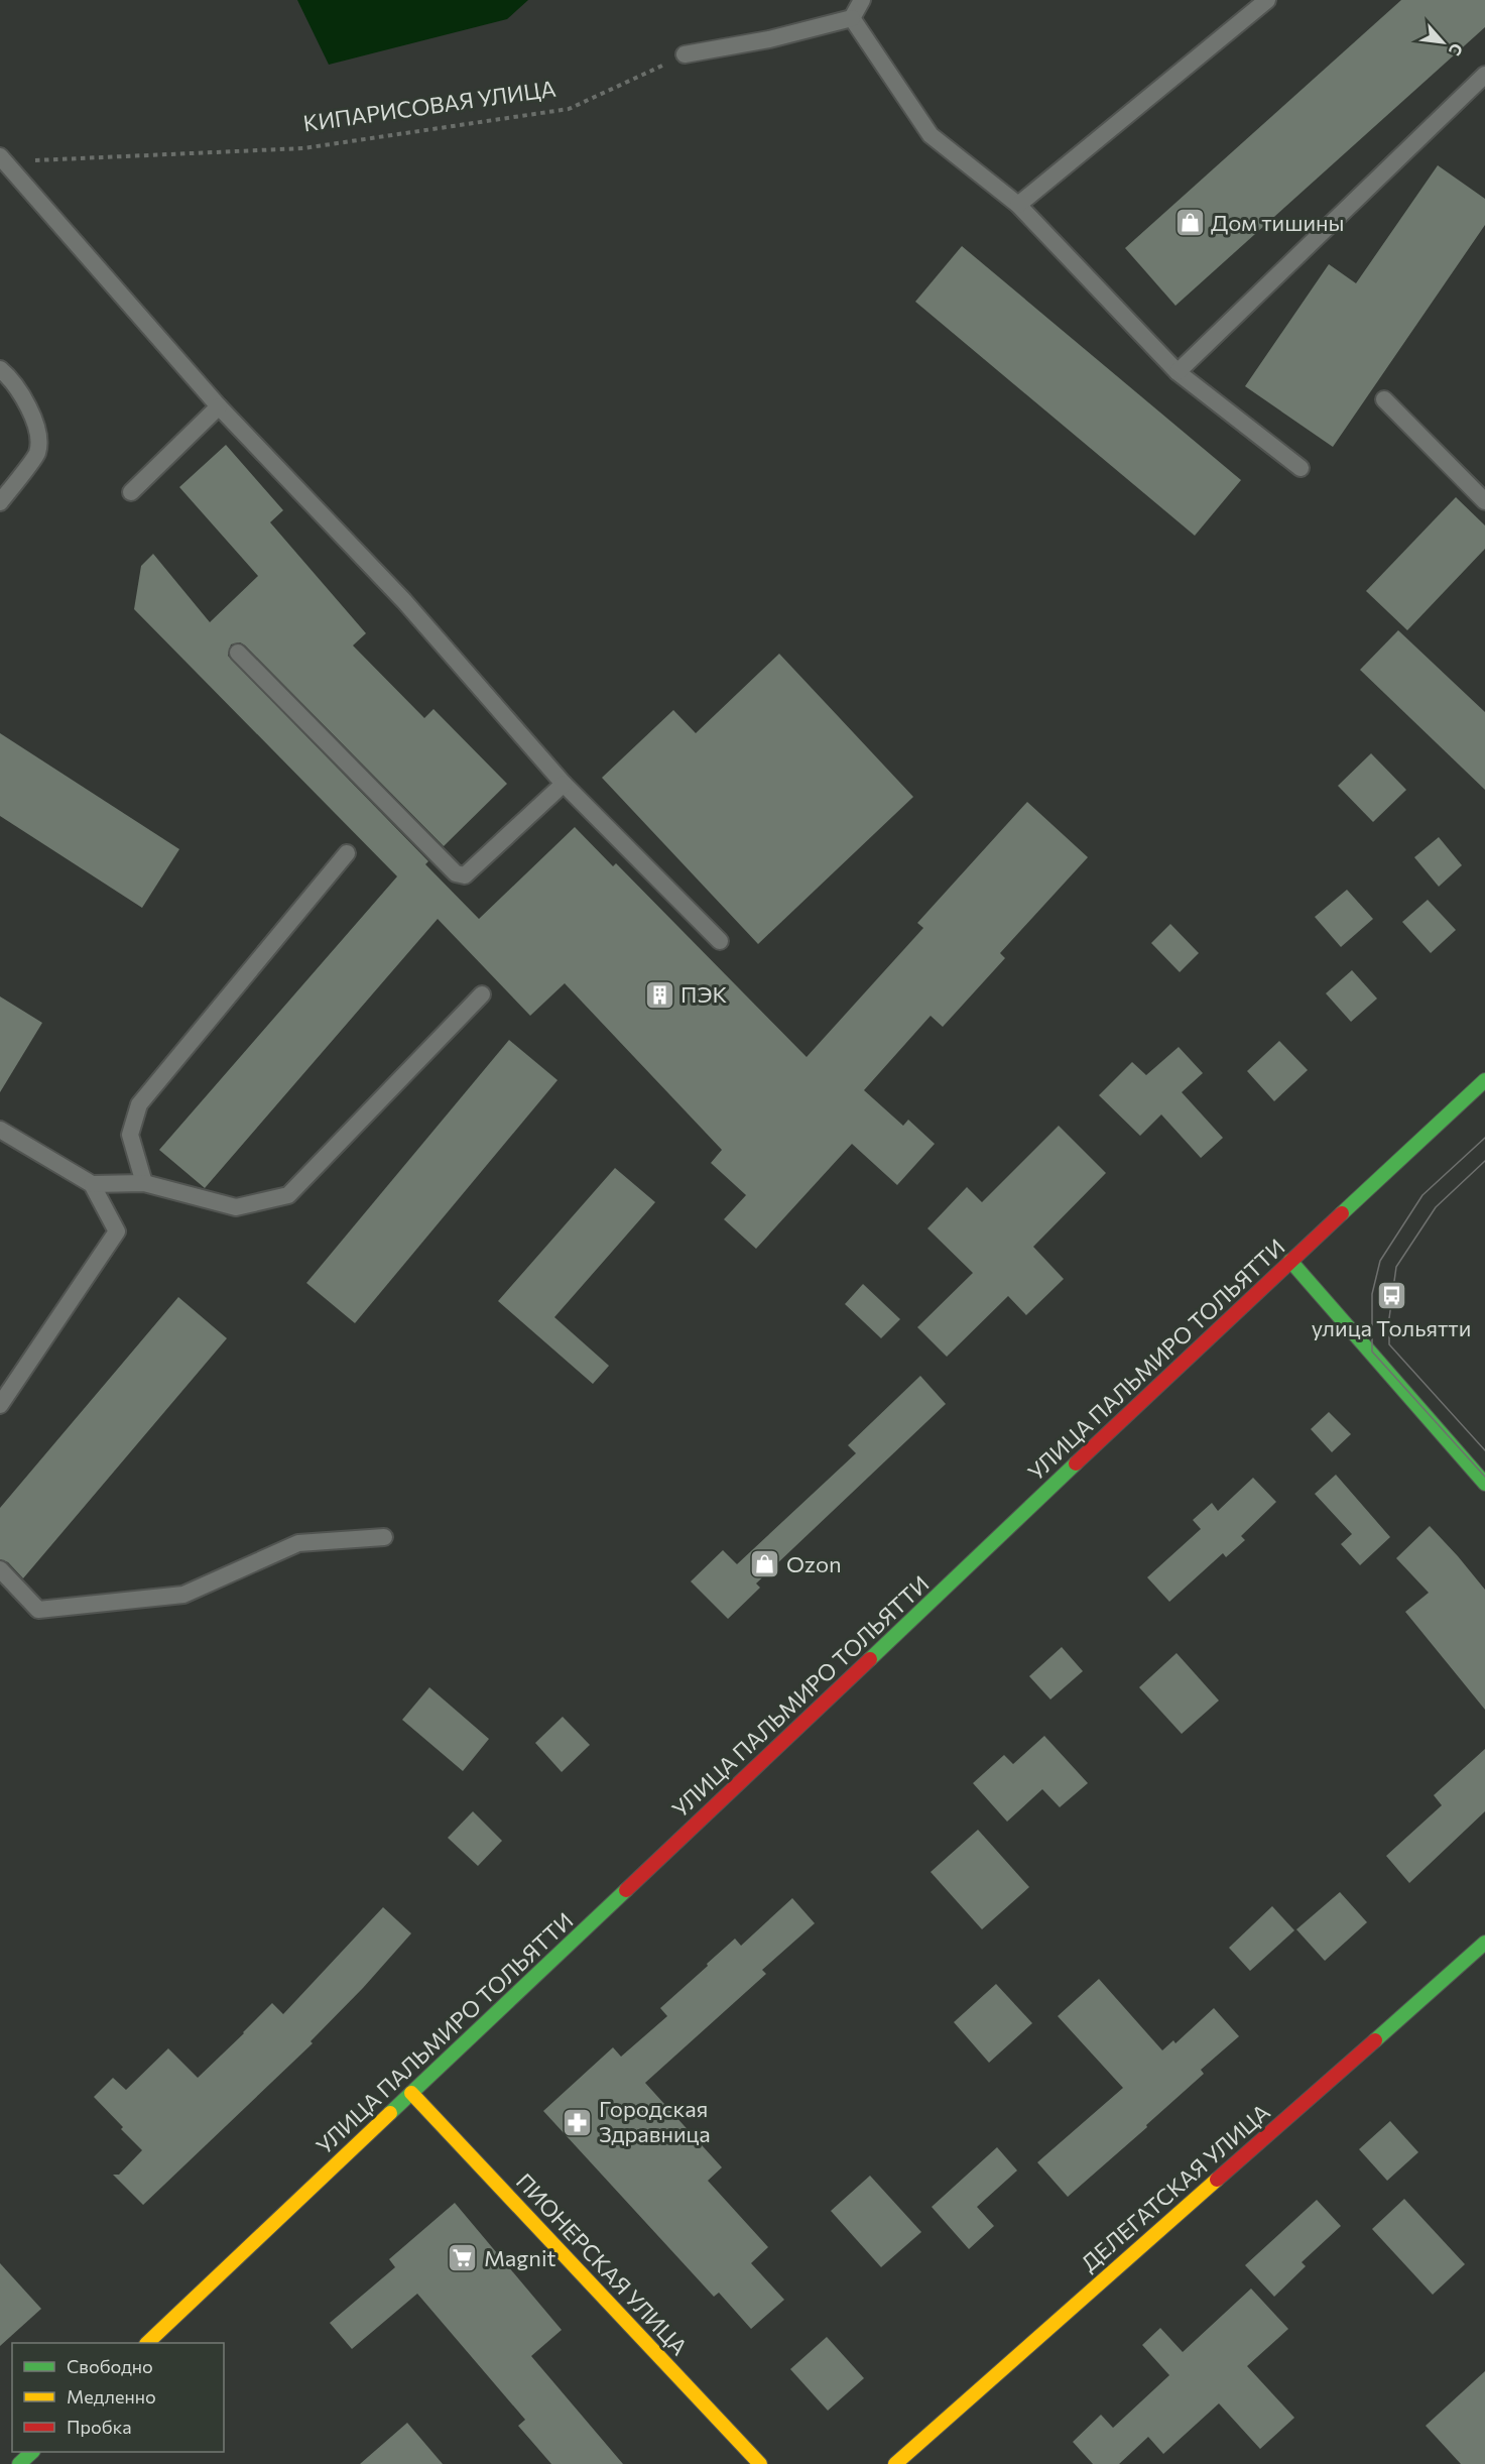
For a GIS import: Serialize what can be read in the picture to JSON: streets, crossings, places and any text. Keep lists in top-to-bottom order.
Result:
{
  "streets": {
    "street": ["УЛИЦА ПАЛЬМИРО ТОЛЬЯТТИ", "ДЕЛЕГАТСКАЯ УЛИЦА", "ПИОНЕРСКАЯ УЛИЦА"],
    "path": ["КИПАРИСОВАЯ УЛИЦА"]
  },
  "crossings": [
    ["УЛИЦА ПАЛЬМИРО ТОЛЬЯТТИ", "ПИОНЕРСКАЯ УЛИЦА"]
  ],
  "places": {
    "shop": ["Дом тишины", "Ozon"],
    "building": ["ПЭК"],
    "bus stop": ["улица Тольятти"],
    "pharmacy": ["Городская Здравница"],
    "supermarket": ["Magnit"]
  },
  "legend": ["Свободно", "Медленно", "Пробка"],
  "north": "bottom right"
}
